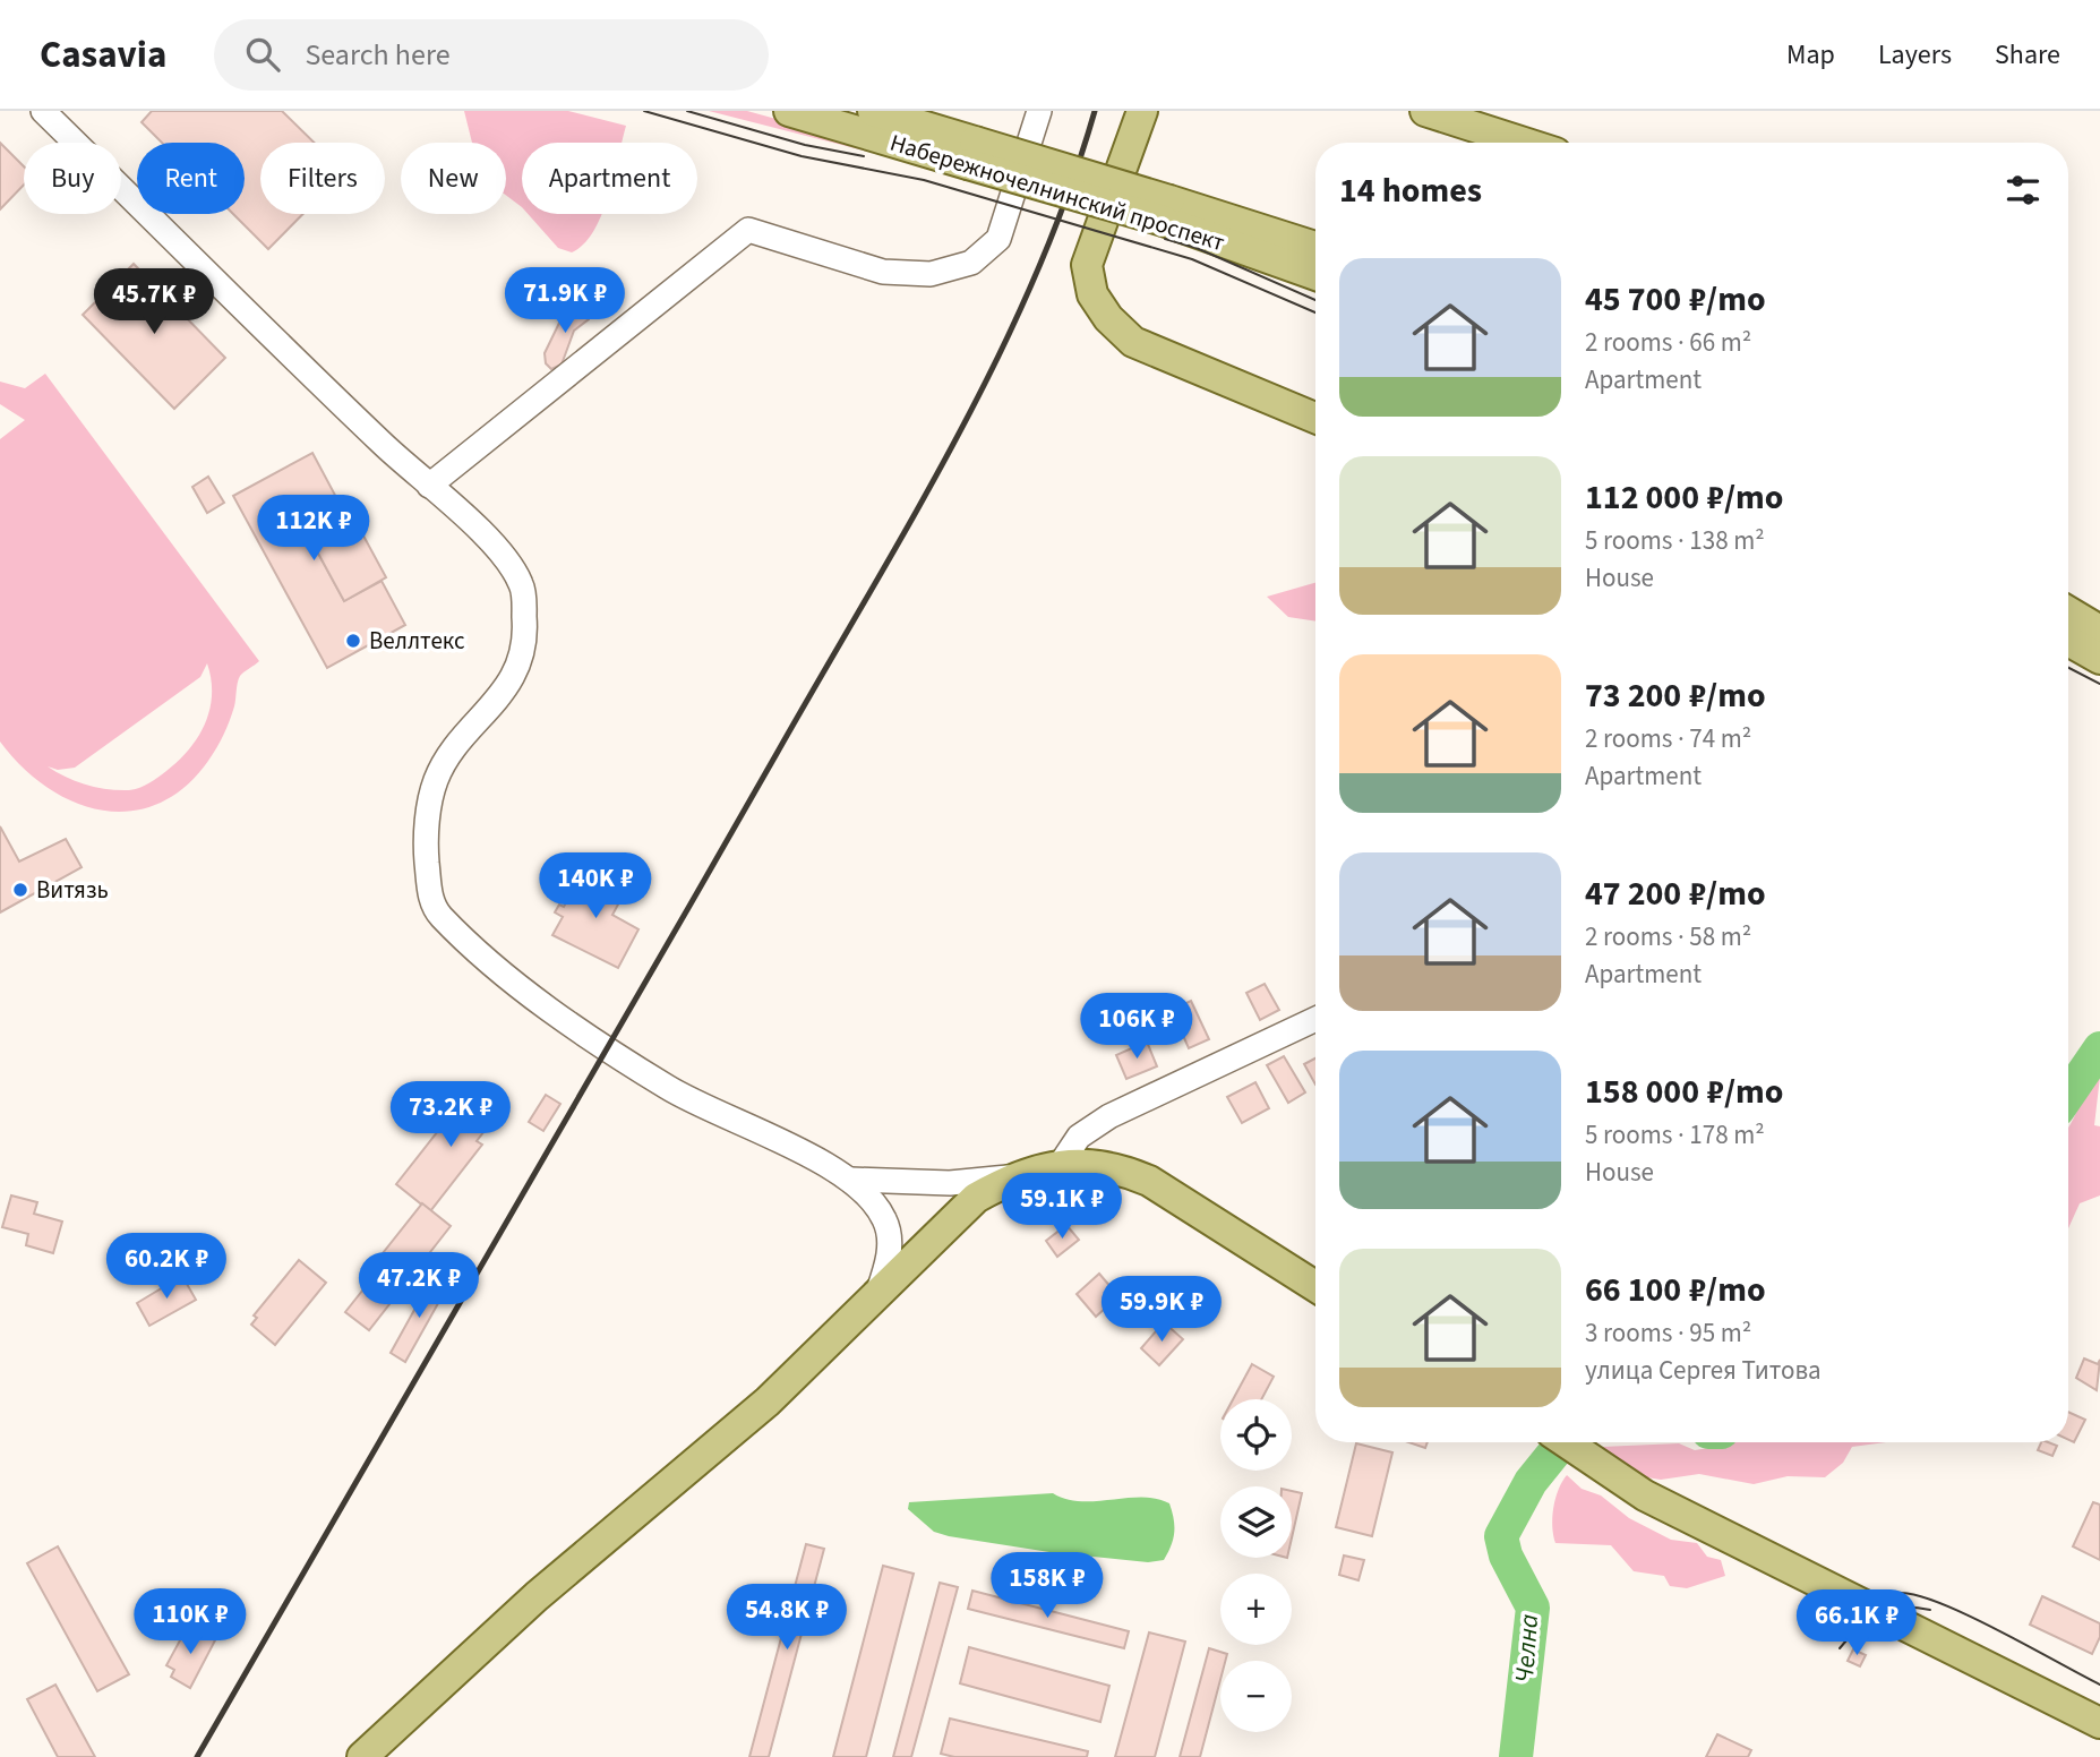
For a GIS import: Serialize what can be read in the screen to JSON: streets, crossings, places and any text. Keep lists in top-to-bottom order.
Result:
{
  "streets": {
    "main road": ["Набережночелнинский проспект"]
  },
  "water": ["Челна"],
  "places": ["Веллтекс", "Витязь"],
  "page": {
    "header": "Casavia",
    "search": "Search here",
    "nav": ["Map", "Layers", "Share"],
    "chip": [
      "Buy",
      "Rent",
      "Filters",
      "New",
      "Apartment"
    ],
    "heading": "14 homes",
    "list": [
      {
        "name": "45 700 ₽/mo",
        "note": "2 rooms · 66 m² · Apartment"
      },
      {
        "name": "112 000 ₽/mo",
        "note": "5 rooms · 138 m² · House"
      },
      {
        "name": "73 200 ₽/mo",
        "note": "2 rooms · 74 m² · Apartment"
      },
      {
        "name": "47 200 ₽/mo",
        "note": "2 rooms · 58 m² · Apartment"
      },
      {
        "name": "158 000 ₽/mo",
        "note": "5 rooms · 178 m² · House"
      },
      {
        "name": "66 100 ₽/mo",
        "note": "3 rooms · 95 m² · улица Сергея Титова"
      }
    ],
    "price": [
      "71.9K ₽",
      "45.7K ₽",
      "112K ₽",
      "140K ₽",
      "106K ₽",
      "73.2K ₽",
      "59.1K ₽",
      "60.2K ₽",
      "47.2K ₽",
      "59.9K ₽",
      "158K ₽",
      "54.8K ₽",
      "110K ₽",
      "66.1K ₽"
    ],
    "map_buttons": ["+", "−"]
  }
}
